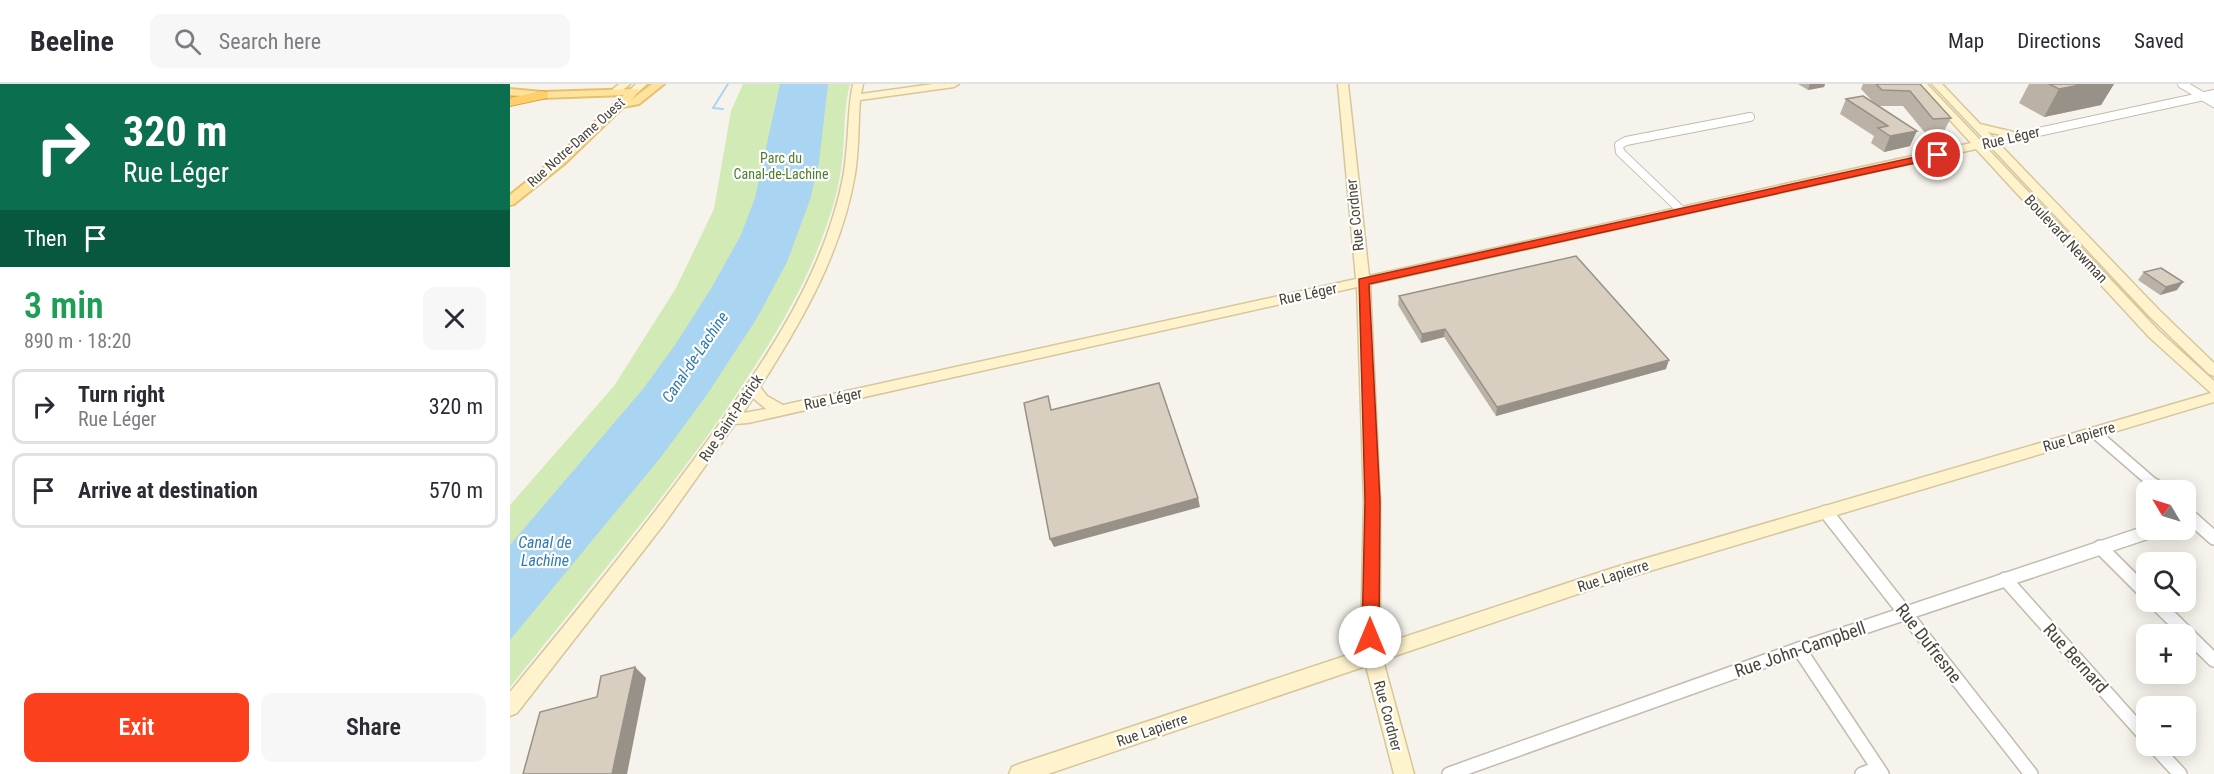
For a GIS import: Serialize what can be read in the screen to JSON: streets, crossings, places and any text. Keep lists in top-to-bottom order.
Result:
{
  "streets": {
    "main road": ["Rue Notre-Dame Ouest"],
    "street": [
      "Rue Léger",
      "Rue Cordner",
      "Boulevard Newman",
      "Rue Saint-Patrick",
      "Rue Lapierre",
      "Rue Dufresne",
      "Rue John-Campbell",
      "Rue Bernard"
    ]
  },
  "crossings": [
    ["Rue Léger", "Rue Cordner"],
    ["Rue Léger", "Boulevard Newman"],
    ["Rue Léger", "Rue Saint-Patrick"],
    ["Rue Cordner", "Rue Lapierre"],
    ["Rue Lapierre", "Rue Dufresne"],
    ["Rue Dufresne", "Rue John-Campbell"],
    ["Rue John-Campbell", "Rue Bernard"]
  ],
  "water": ["Canal-de-Lachine", "Canal de Lachine"],
  "parks": ["Parc du Canal-de-Lachine"],
  "north": "top left",
  "page": {
    "header": "Beeline",
    "search": "Search here",
    "nav": ["Map", "Directions", "Saved"],
    "turn": ["320 m", "Rue Léger"],
    "then": "Then",
    "heading": ["3 min", "890 m · 18:20"],
    "list": [
      {
        "name": "Turn right",
        "note": "Rue Léger",
        "value": "320 m"
      },
      {
        "name": "Arrive at destination",
        "value": "570 m"
      }
    ],
    "map_buttons": ["+", "−"],
    "buttons": ["Exit", "Share"]
  }
}
